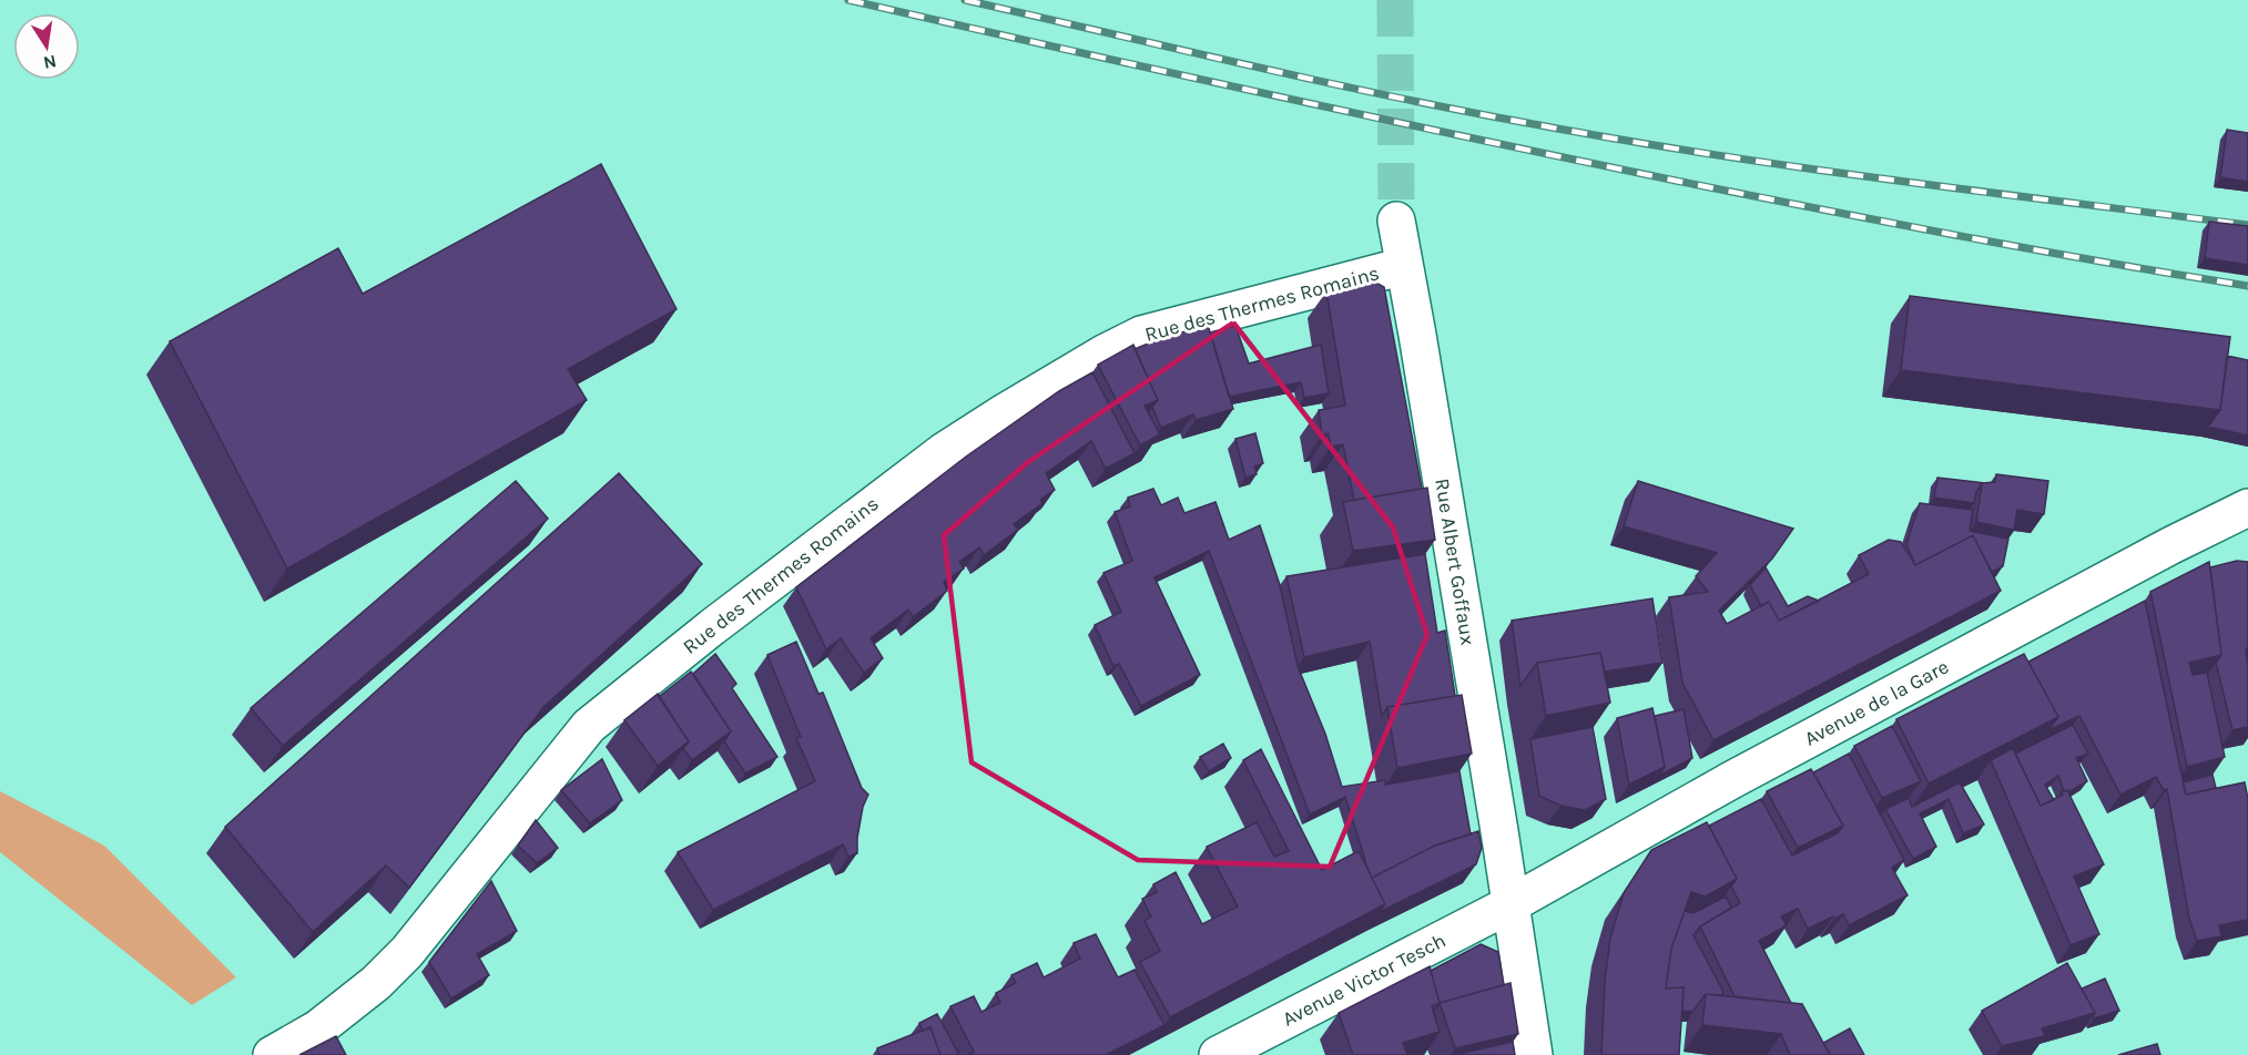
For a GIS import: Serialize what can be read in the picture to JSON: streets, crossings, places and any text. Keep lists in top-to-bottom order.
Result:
{
  "streets": {
    "street": [
      "Rue des Thermes Romains",
      "Rue Albert Goffaux",
      "Avenue de la Gare",
      "Avenue Victor Tesch"
    ]
  },
  "crossings": [
    ["Rue des Thermes Romains", "Rue Albert Goffaux"],
    ["Rue Albert Goffaux", "Avenue de la Gare"],
    ["Rue Albert Goffaux", "Avenue Victor Tesch"],
    ["Avenue de la Gare", "Avenue Victor Tesch"]
  ],
  "north": "bottom"
}
